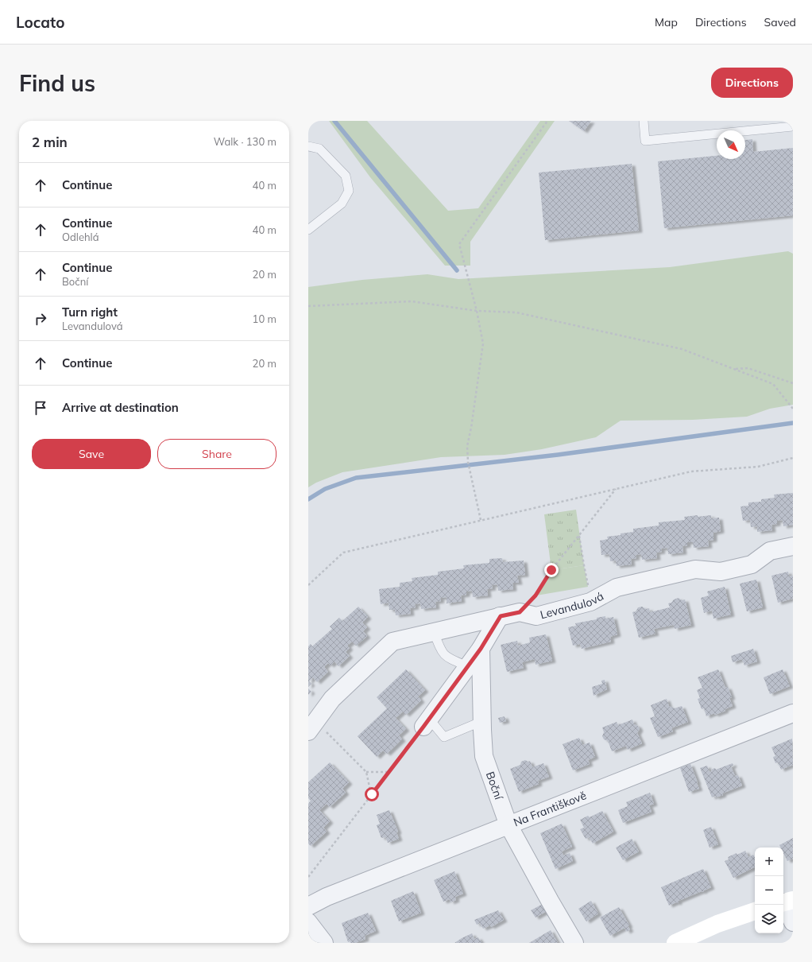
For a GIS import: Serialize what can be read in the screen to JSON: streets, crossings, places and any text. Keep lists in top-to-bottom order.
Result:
{
  "streets": {
    "street": ["Levandulová", "Boční", "Na Františkově"]
  },
  "crossings": [
    ["Boční", "Na Františkově"]
  ],
  "north": "bottom right",
  "page": {
    "header": "Locato",
    "nav": ["Map", "Directions", "Saved"],
    "buttons": [
      "Directions",
      ["Save", "Share"]
    ],
    "title": "Find us",
    "heading": ["2 min", "Walk · 130 m"],
    "list": [
      ["Continue", "40 m"],
      ["Continue", "Odlehlá", "40 m"],
      ["Continue", "Boční", "20 m"],
      ["Turn right", "Levandulová", "10 m"],
      ["Continue", "20 m"],
      "Arrive at destination"
    ],
    "map_buttons": ["+", "−"]
  }
}
